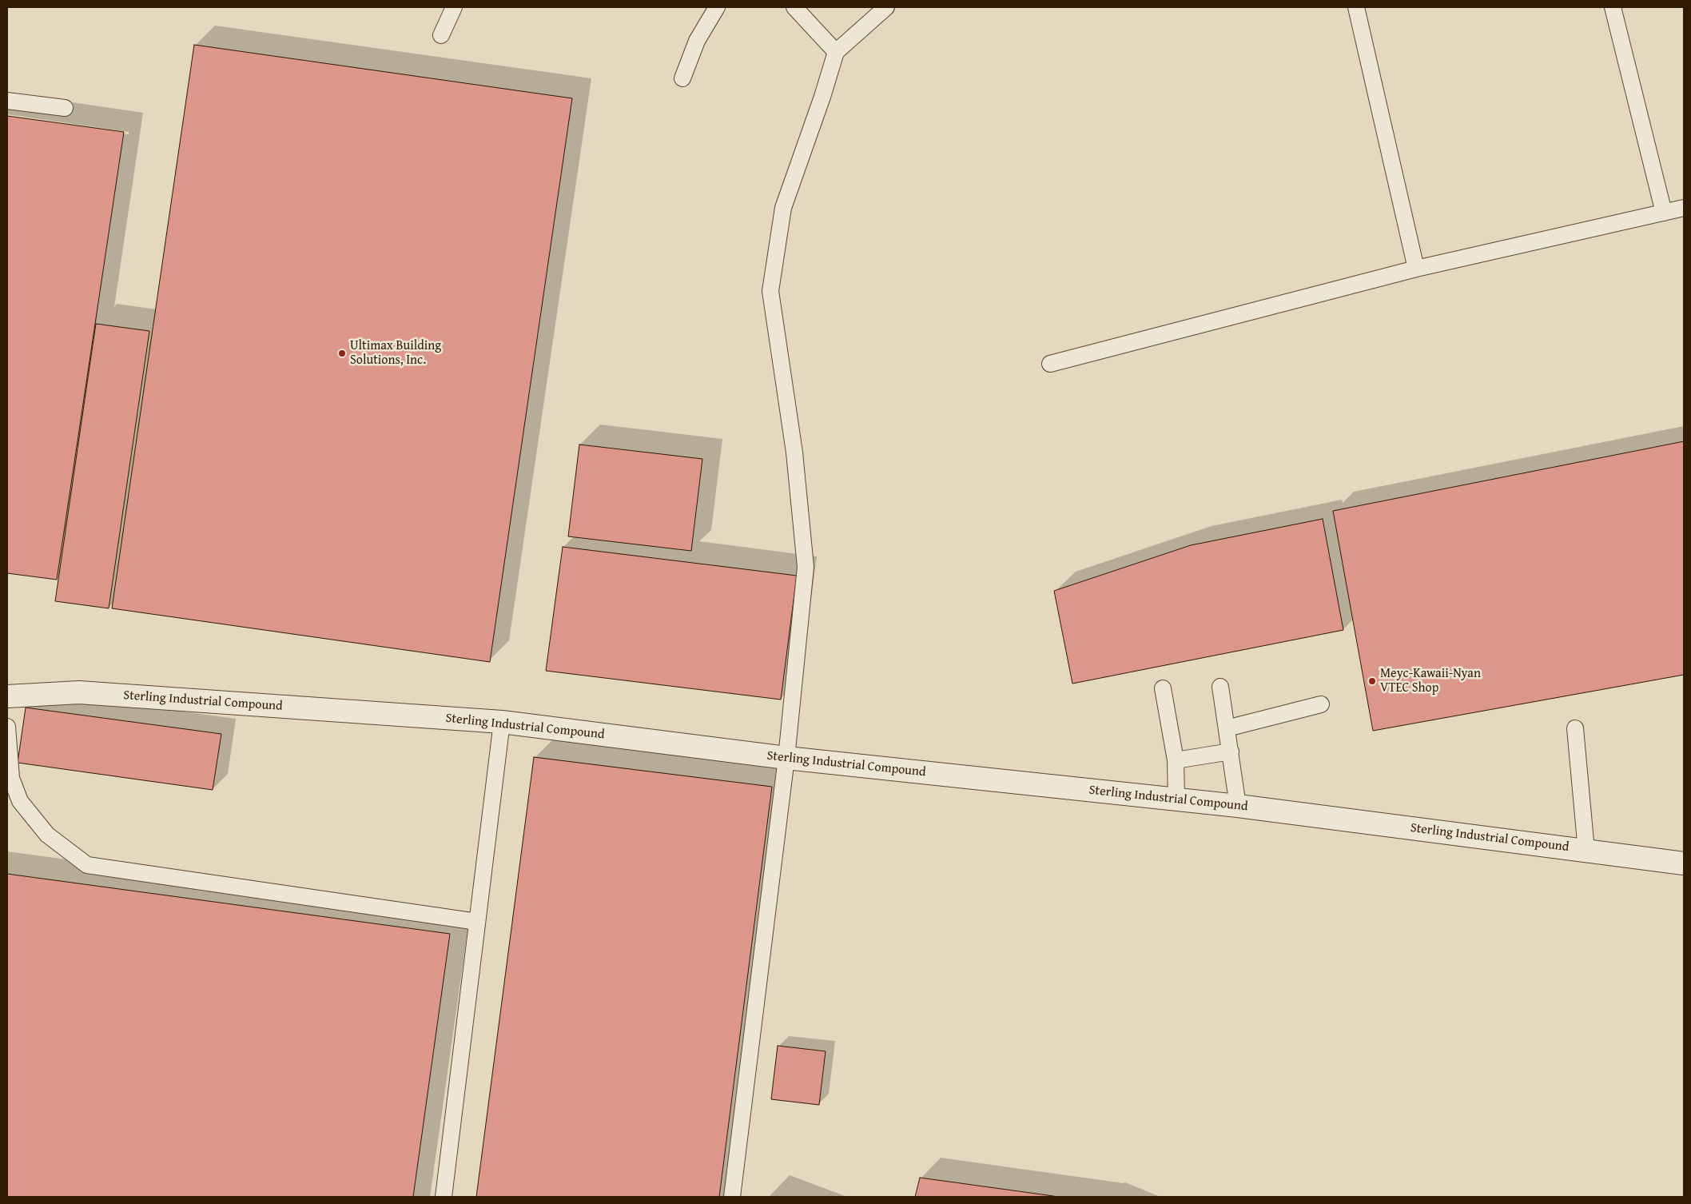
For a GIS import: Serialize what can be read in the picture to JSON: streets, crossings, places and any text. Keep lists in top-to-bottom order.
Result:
{
  "streets": {
    "street": ["Sterling Industrial Compound"]
  },
  "places": ["Ultimax Building Solutions, Inc.", "Meyc-Kawaii-Nyan VTEC Shop"]
}
